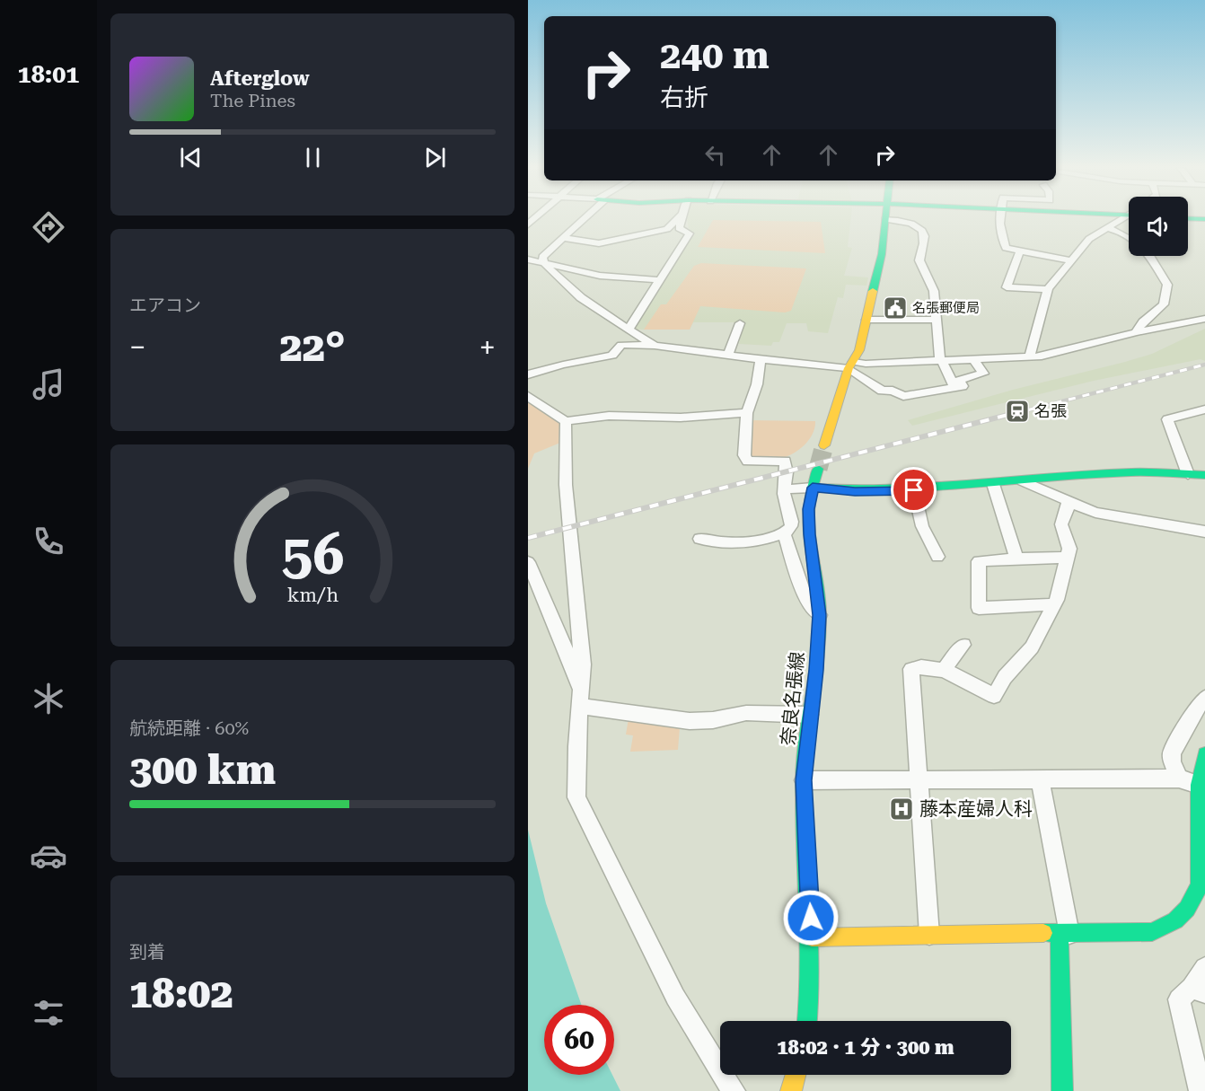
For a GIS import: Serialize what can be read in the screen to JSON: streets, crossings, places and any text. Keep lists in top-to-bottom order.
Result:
{
  "streets": {
    "street": ["奈良名張線"]
  },
  "places": {
    "public building": ["名張郵便局"],
    "station": ["名張"],
    "hospital": ["藤本産婦人科"]
  },
  "page": {
    "tabs": "18:01",
    "turn": ["240 m", "右折"],
    "song": ["Afterglow", "The Pines"],
    "tile": [
      "エアコン",
      ["航続距離 · 60%", "300 km"],
      ["到着", "18:02"]
    ],
    "heat": ["−", "22°", "+"],
    "limit": "60",
    "trip": "18:02 · 1 分 · 300 m",
    "gauge": ["56", "km/h"]
  }
}
